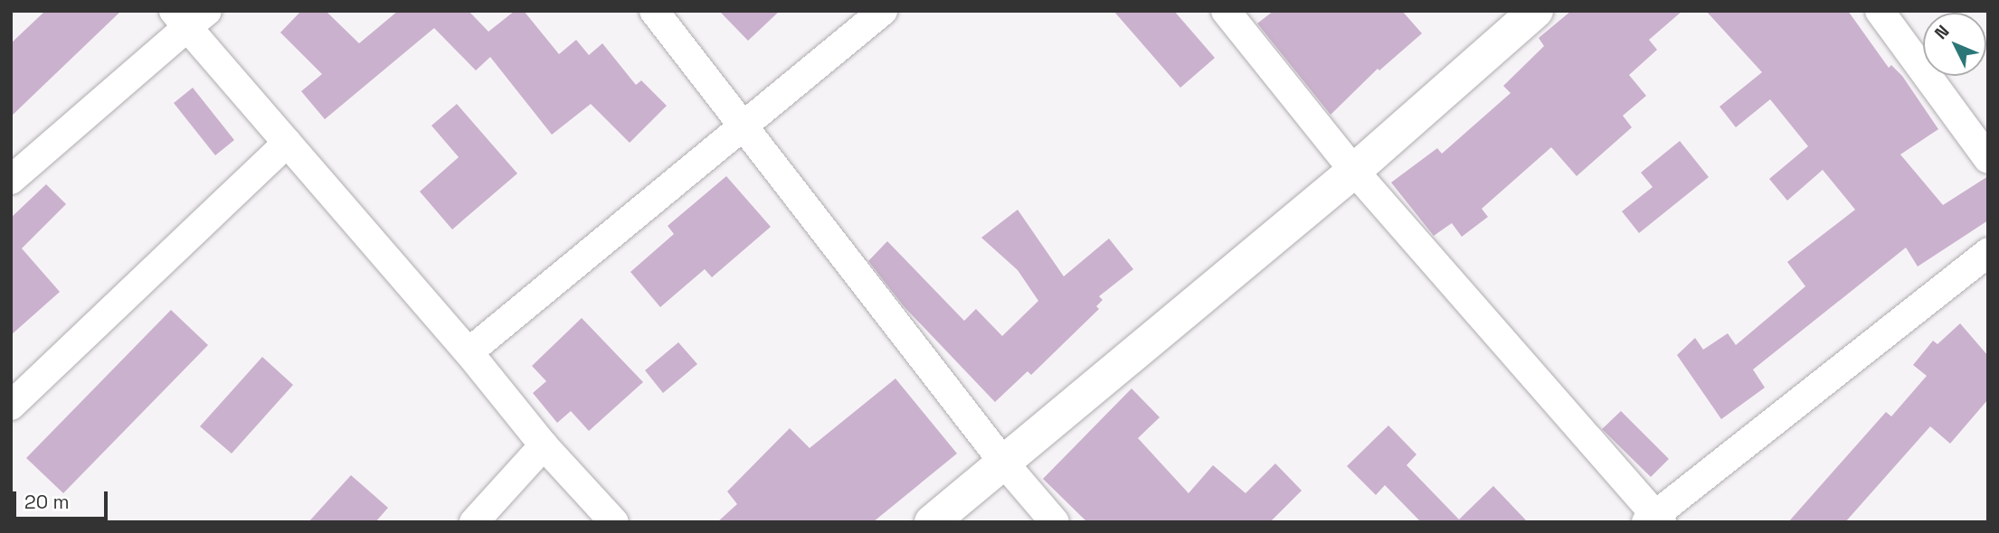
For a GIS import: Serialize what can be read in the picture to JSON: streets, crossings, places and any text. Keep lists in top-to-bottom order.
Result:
{
  "scale_bar": "20 m",
  "north": "top left"
}
